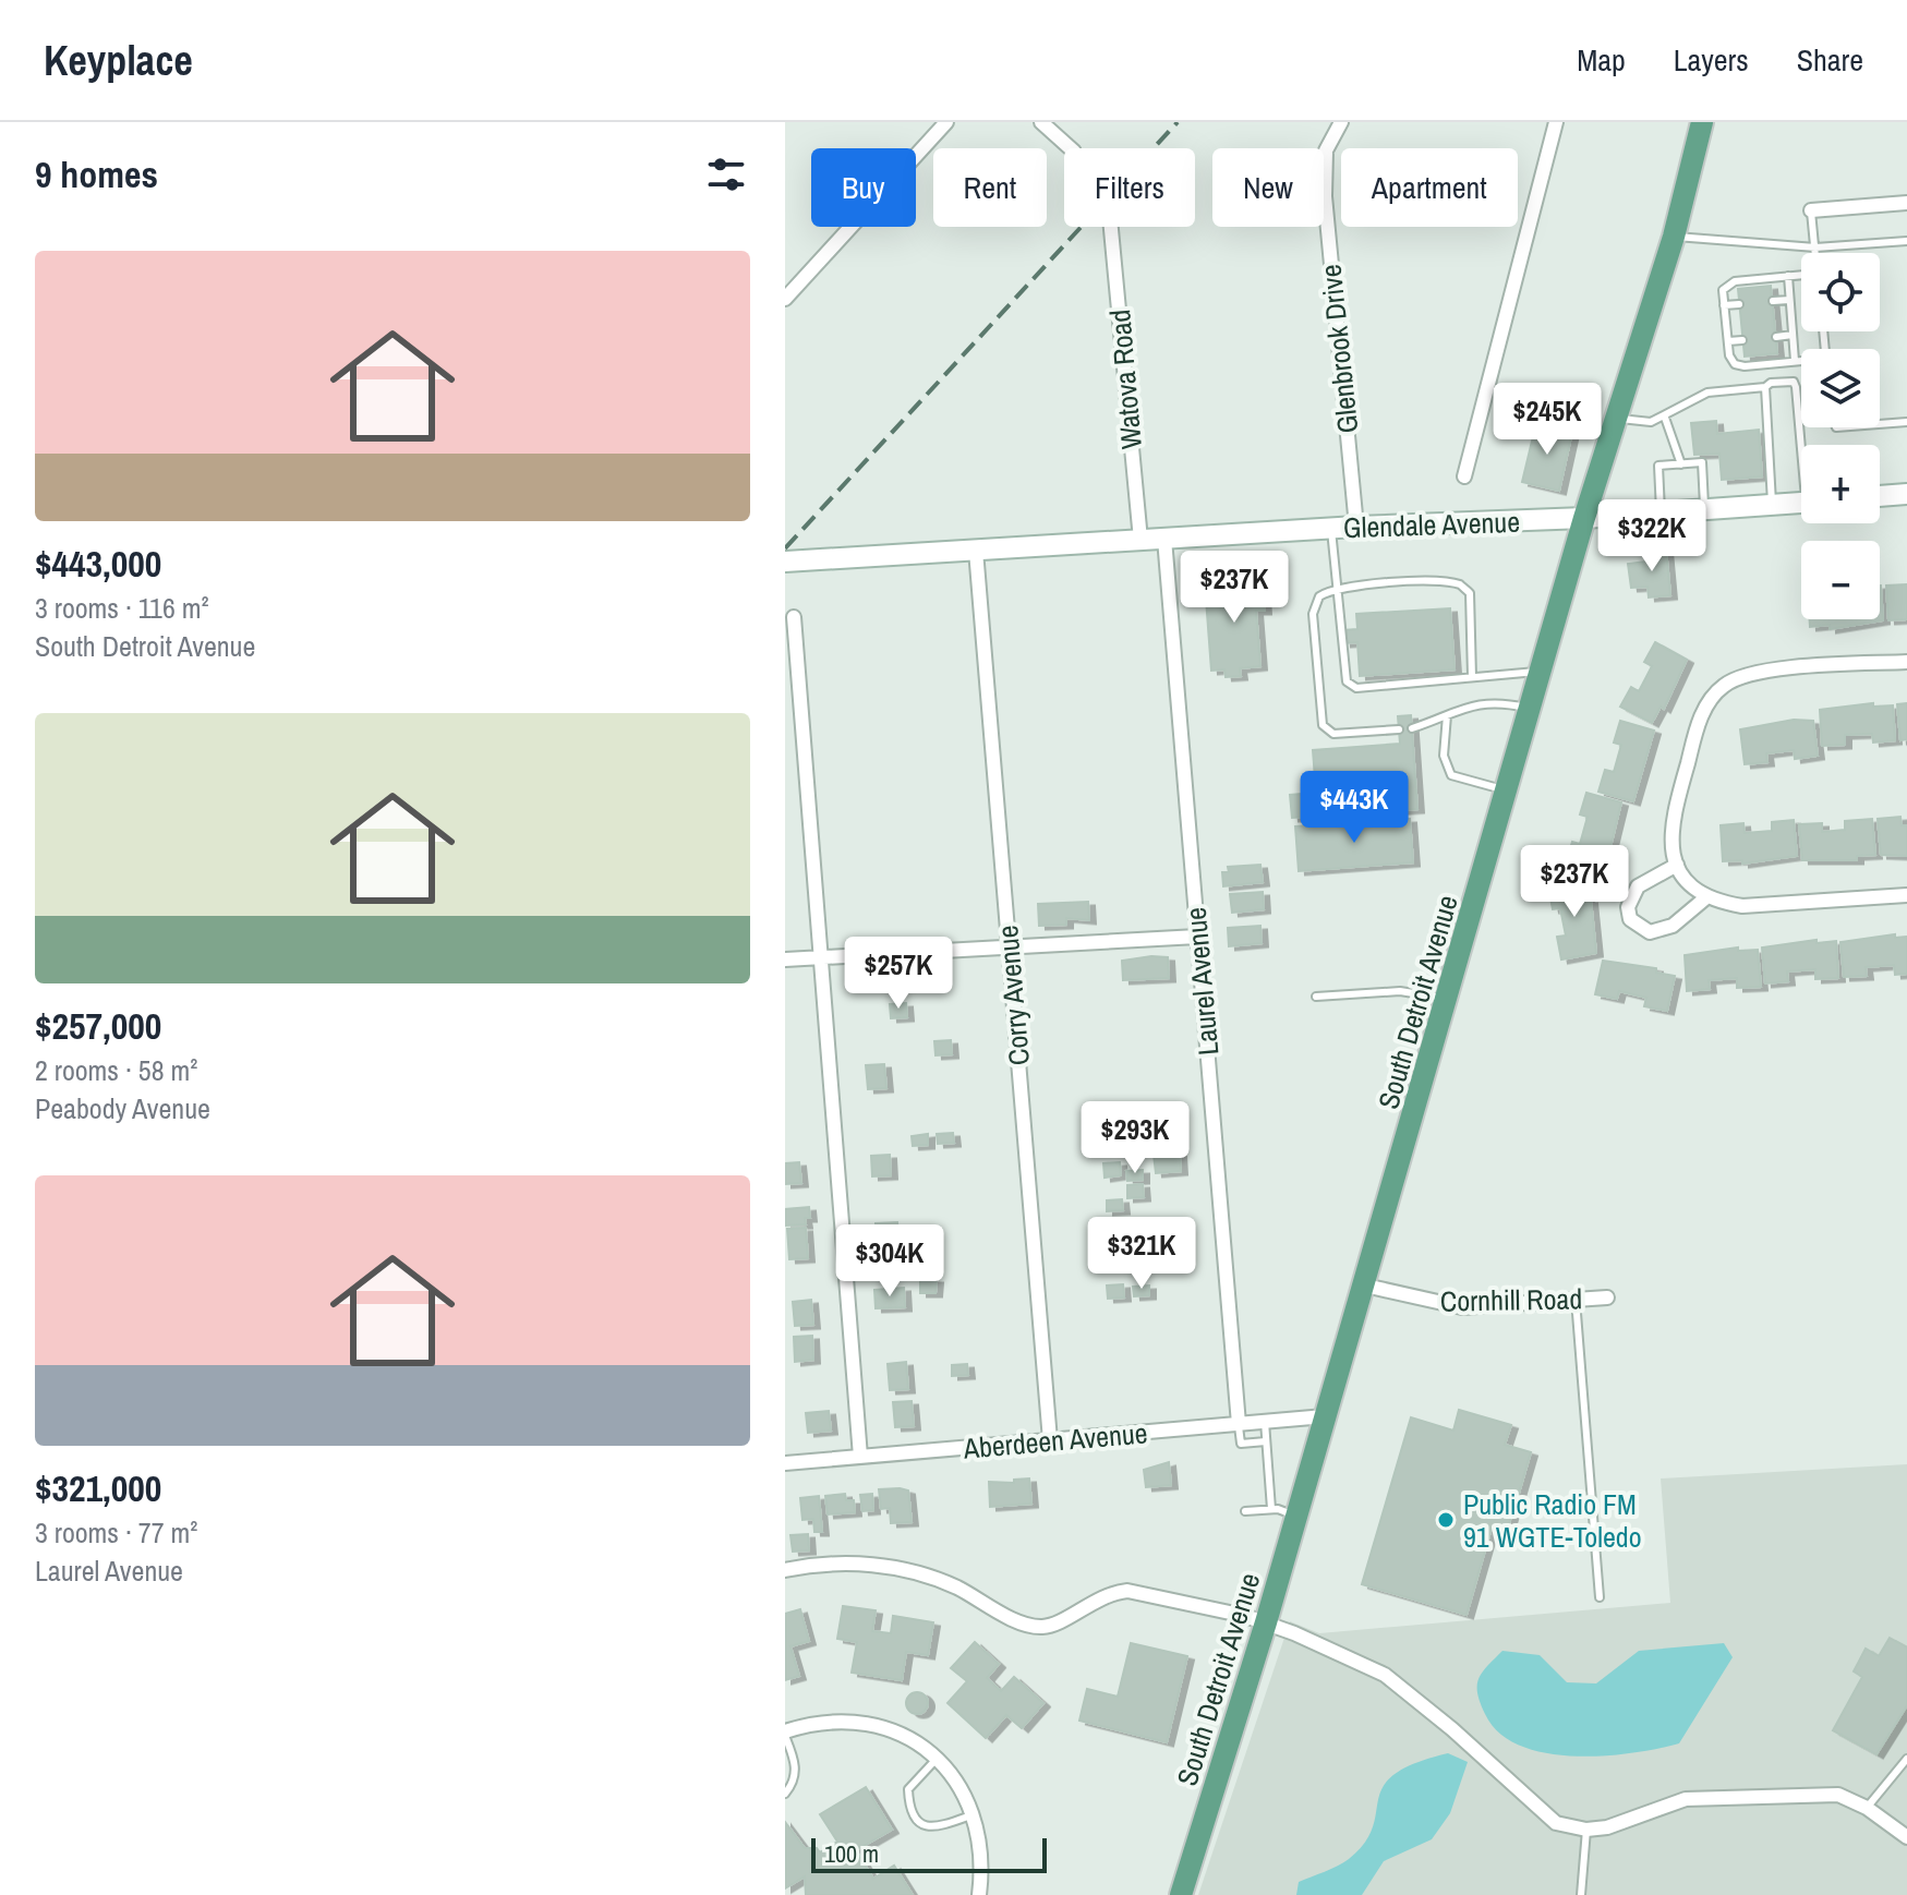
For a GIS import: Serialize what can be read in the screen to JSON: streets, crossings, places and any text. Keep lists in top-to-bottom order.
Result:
{
  "streets": {
    "main road": ["Glendale Avenue", "South Detroit Avenue"],
    "street": [
      "Glenbrook Drive",
      "Watova Road",
      "Laurel Avenue",
      "Corry Avenue",
      "Cornhill Road",
      "Aberdeen Avenue"
    ]
  },
  "crossings": [
    ["Glenbrook Drive", "Glendale Avenue"],
    ["Watova Road", "Glendale Avenue"],
    ["Glendale Avenue", "Laurel Avenue"],
    ["Glendale Avenue", "Corry Avenue"],
    ["Glendale Avenue", "South Detroit Avenue"],
    ["Laurel Avenue", "Aberdeen Avenue"],
    ["Corry Avenue", "Aberdeen Avenue"],
    ["South Detroit Avenue", "Cornhill Road"],
    ["South Detroit Avenue", "Aberdeen Avenue"]
  ],
  "places": ["Public Radio FM 91 WGTE-Toledo"],
  "scale_bar": "100 m",
  "page": {
    "header": "Keyplace",
    "nav": ["Map", "Layers", "Share"],
    "heading": "9 homes",
    "chip": [
      "Buy",
      "Rent",
      "Filters",
      "New",
      "Apartment"
    ],
    "list": [
      {
        "name": "$443,000",
        "note": "3 rooms · 116 m² · South Detroit Avenue"
      },
      {
        "name": "$257,000",
        "note": "2 rooms · 58 m² · Peabody Avenue"
      },
      {
        "name": "$321,000",
        "note": "3 rooms · 77 m² · Laurel Avenue"
      }
    ],
    "map_buttons": ["+", "−"],
    "price": [
      "$245K",
      "$322K",
      "$237K",
      "$443K",
      "$237K",
      "$257K",
      "$293K",
      "$321K",
      "$304K"
    ],
    "scale": "100 m"
  }
}
